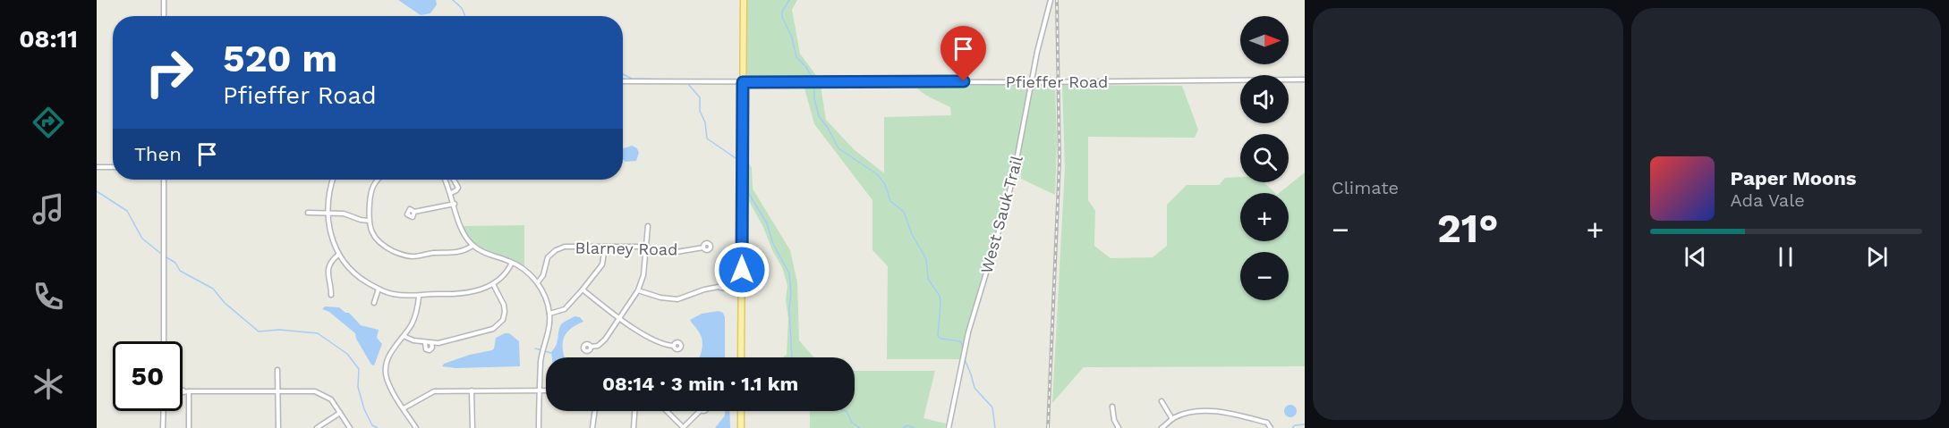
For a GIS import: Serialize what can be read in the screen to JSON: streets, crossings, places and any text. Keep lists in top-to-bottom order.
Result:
{
  "streets": {
    "street": ["Pfieffer Road", "West Sauk Trail", "Blarney Road"]
  },
  "crossings": [
    ["Pfieffer Road", "West Sauk Trail"]
  ],
  "north": "right",
  "page": {
    "tabs": "08:11",
    "tile": "Climate",
    "map_buttons": ["+", "−"],
    "turn": ["520 m", "Pfieffer Road"],
    "then": "Then",
    "song": ["Paper Moons", "Ada Vale"],
    "heat": ["−", "21°", "+"],
    "limit": "50",
    "trip": "08:14 · 3 min · 1.1 km"
  }
}
